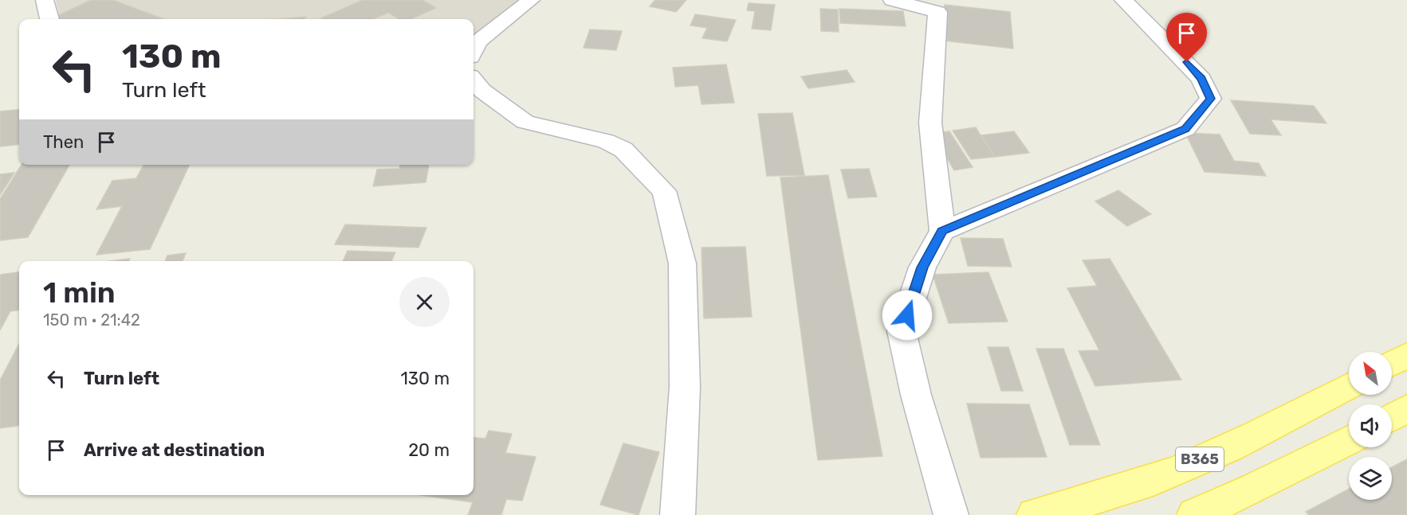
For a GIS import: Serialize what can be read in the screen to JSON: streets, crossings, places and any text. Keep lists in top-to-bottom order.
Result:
{
  "streets": {
    "main road": ["B365"]
  },
  "north": "top left",
  "page": {
    "turn": ["130 m", "Turn left"],
    "then": "Then",
    "heading": ["1 min", "150 m · 21:42"],
    "list": [
      {
        "name": "Turn left",
        "value": "130 m"
      },
      {
        "name": "Arrive at destination",
        "value": "20 m"
      }
    ]
  }
}
